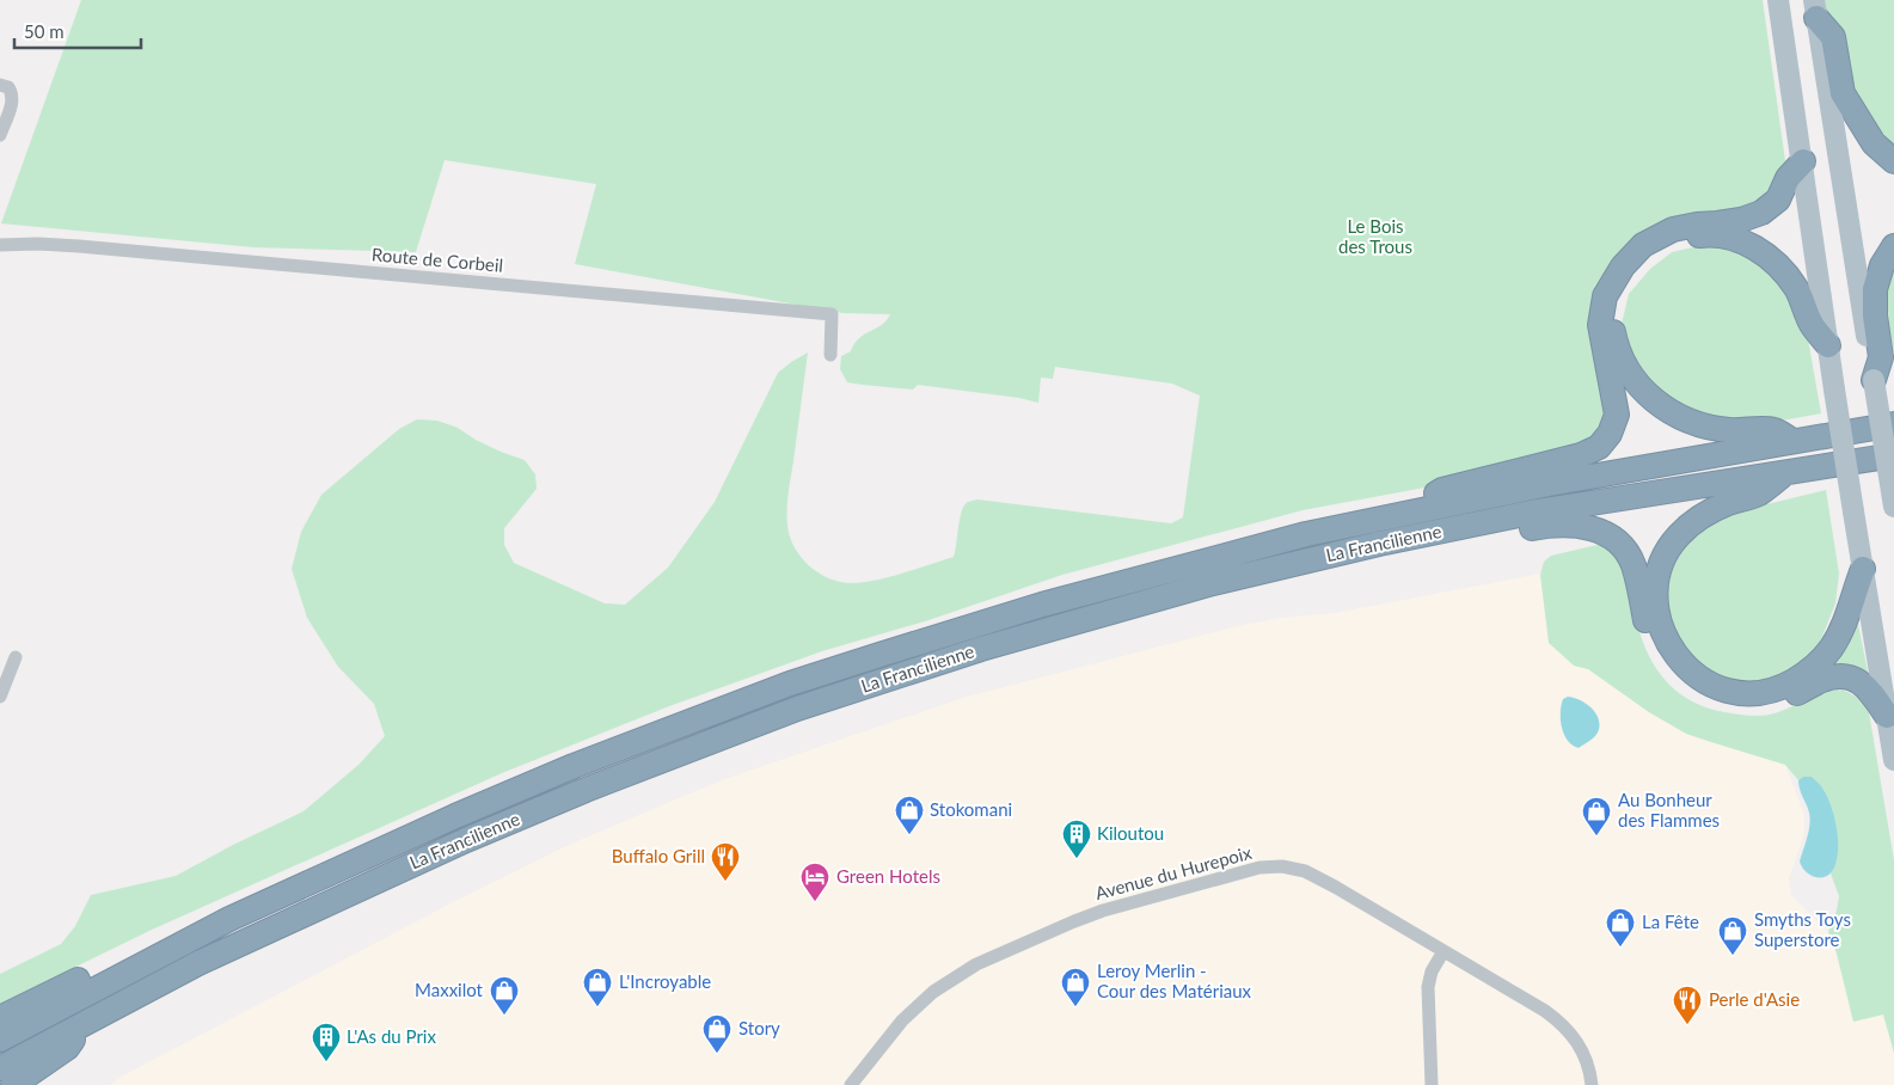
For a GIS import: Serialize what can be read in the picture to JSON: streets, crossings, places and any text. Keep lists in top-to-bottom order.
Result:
{
  "streets": {
    "highway": ["La Francilienne"],
    "street": ["Route de Corbeil", "Avenue du Hurepoix"]
  },
  "parks": ["Le Bois des Trous"],
  "places": {
    "shop": [
      "Stokomani",
      "Au Bonheur des Flammes",
      "La Fête",
      "Smyths Toys Superstore",
      "L'Incroyable",
      "Leroy Merlin - Cour des Matériaux",
      "Maxxilot",
      "Story"
    ],
    "building": ["Kiloutou", "L'As du Prix"],
    "restaurant": ["Buffalo Grill", "Perle d'Asie"],
    "hotel": ["Green Hotels"]
  },
  "scale_bar": "50 m"
}
